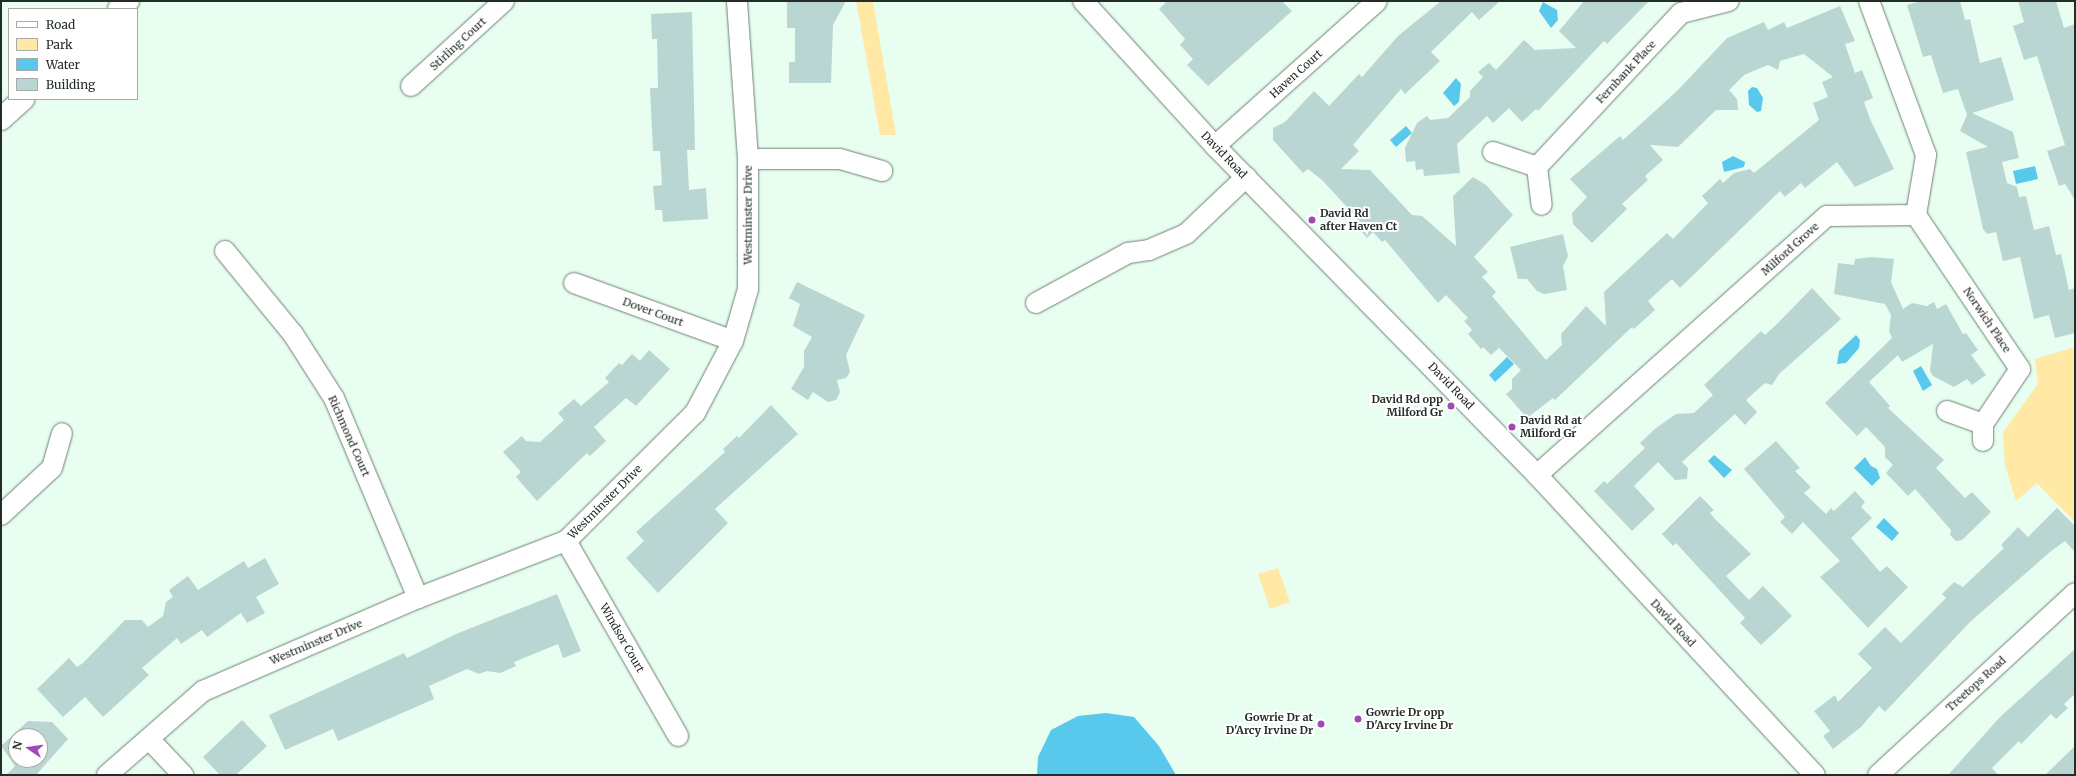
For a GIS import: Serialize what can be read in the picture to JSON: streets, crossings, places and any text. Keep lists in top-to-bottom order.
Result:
{
  "streets": {
    "street": [
      "Stirling Court",
      "Fernbank Place",
      "Haven Court",
      "David Road",
      "Westminster Drive",
      "Milford Grove",
      "Dover Court",
      "Norwich Place",
      "Richmond Court",
      "Windsor Court",
      "Treetops Road"
    ]
  },
  "crossings": [
    ["Haven Court", "David Road"],
    ["David Road", "Milford Grove"],
    ["Westminster Drive", "Dover Court"],
    ["Westminster Drive", "Richmond Court"],
    ["Westminster Drive", "Windsor Court"],
    ["Milford Grove", "Norwich Place"]
  ],
  "places": [
    "David Rd after Haven Ct",
    "David Rd opp Milford Gr",
    "David Rd at Milford Gr",
    "Gowrie Dr opp D'Arcy Irvine Dr",
    "Gowrie Dr at D'Arcy Irvine Dr"
  ],
  "legend": [
    "Road",
    "Park",
    "Water",
    "Building"
  ],
  "north": "left"
}
